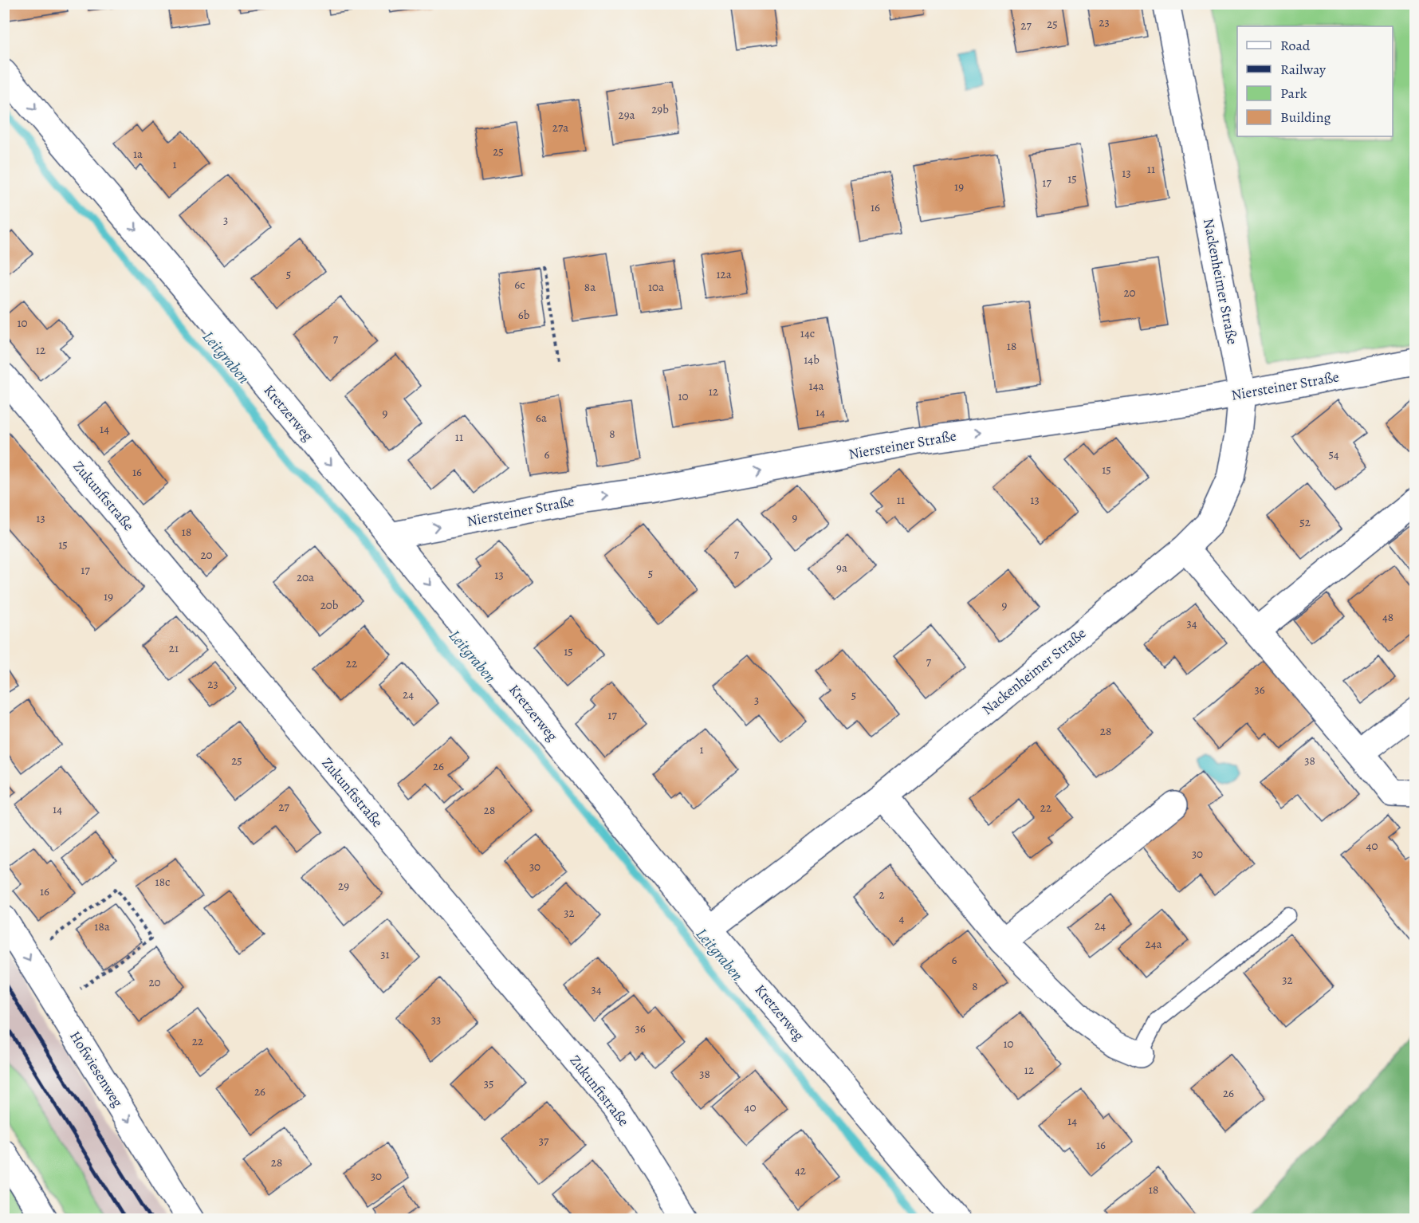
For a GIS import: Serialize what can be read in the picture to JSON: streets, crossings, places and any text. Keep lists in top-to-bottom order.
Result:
{
  "streets": {
    "street": [
      "Nackenheimer Straße",
      "Niersteiner Straße",
      "Kretzerweg",
      "Zukunftstraße",
      "Hofwiesenweg"
    ]
  },
  "crossings": [
    ["Nackenheimer Straße", "Niersteiner Straße"],
    ["Nackenheimer Straße", "Kretzerweg"],
    ["Niersteiner Straße", "Kretzerweg"]
  ],
  "one_way": ["Niersteiner Straße", "Kretzerweg", "Hofwiesenweg"],
  "water": ["Leitgraben"],
  "house_numbers": [
    "23",
    "25",
    "27",
    "29b",
    "29a",
    "27a",
    "25",
    "1a",
    "1",
    "11",
    "13",
    "15",
    "17",
    "19",
    "16",
    "3",
    "5",
    "12a",
    "6c",
    "8a",
    "10a",
    "20",
    "6b",
    "10",
    "14c",
    "7",
    "18",
    "12",
    "14b",
    "14a",
    "12",
    "10",
    "14",
    "9",
    "6a",
    "14",
    "8",
    "11",
    "6",
    "54",
    "15",
    "16",
    "11",
    "13",
    "9",
    "13",
    "52",
    "18",
    "15",
    "7",
    "20",
    "9a",
    "17",
    "5",
    "13",
    "20a",
    "19",
    "20b",
    "9",
    "48",
    "34",
    "21",
    "15",
    "7",
    "22",
    "23",
    "36",
    "24",
    "5",
    "3",
    "17",
    "28",
    "1",
    "25",
    "38",
    "26",
    "27",
    "22",
    "14",
    "28",
    "40",
    "30",
    "30",
    "18c",
    "29",
    "16",
    "2",
    "32",
    "4",
    "24",
    "18a",
    "24a",
    "31",
    "6",
    "32",
    "20",
    "8",
    "34",
    "33",
    "36",
    "22",
    "10",
    "12",
    "38",
    "35",
    "26",
    "26",
    "40",
    "14",
    "37",
    "16",
    "28",
    "42",
    "30",
    "18"
  ],
  "legend": [
    "Road",
    "Railway",
    "Park",
    "Building"
  ]
}
